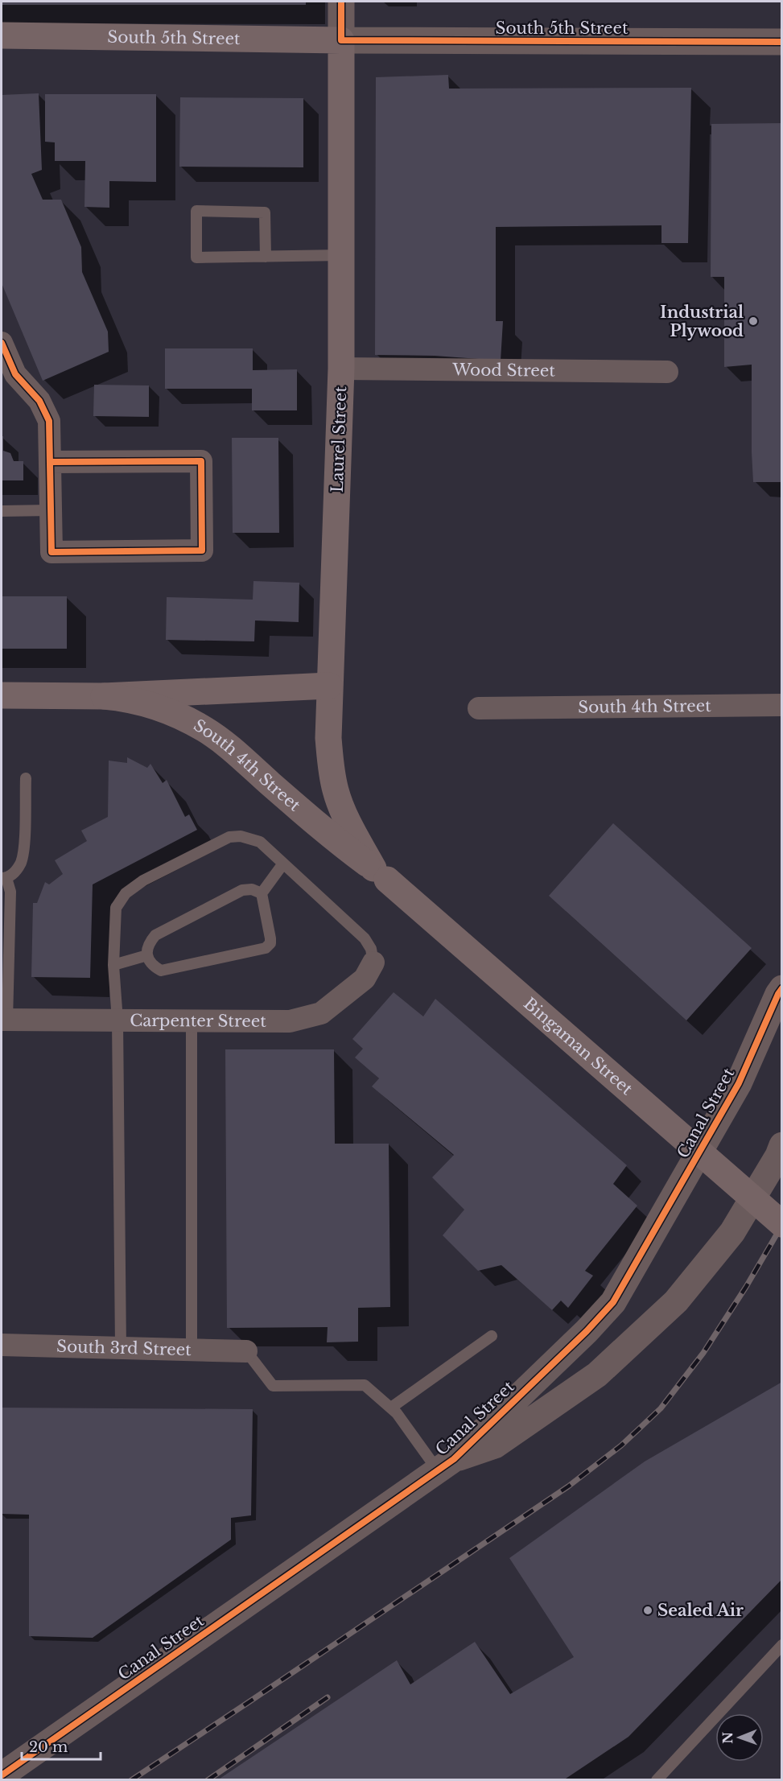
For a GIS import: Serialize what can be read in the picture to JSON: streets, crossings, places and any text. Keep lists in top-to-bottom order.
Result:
{
  "streets": {
    "main road": [
      "South 5th Street",
      "Laurel Street",
      "South 4th Street",
      "Bingaman Street"
    ],
    "street": [
      "Wood Street",
      "Carpenter Street",
      "Canal Street",
      "South 3rd Street"
    ]
  },
  "crossings": [
    ["South 5th Street", "Laurel Street"],
    ["Wood Street", "Laurel Street"],
    ["Laurel Street", "South 4th Street"],
    ["Laurel Street", "Bingaman Street"],
    ["South 4th Street", "Bingaman Street"]
  ],
  "places": ["Industrial Plywood", "Sealed Air"],
  "scale_bar": "20 m",
  "north": "left"
}
